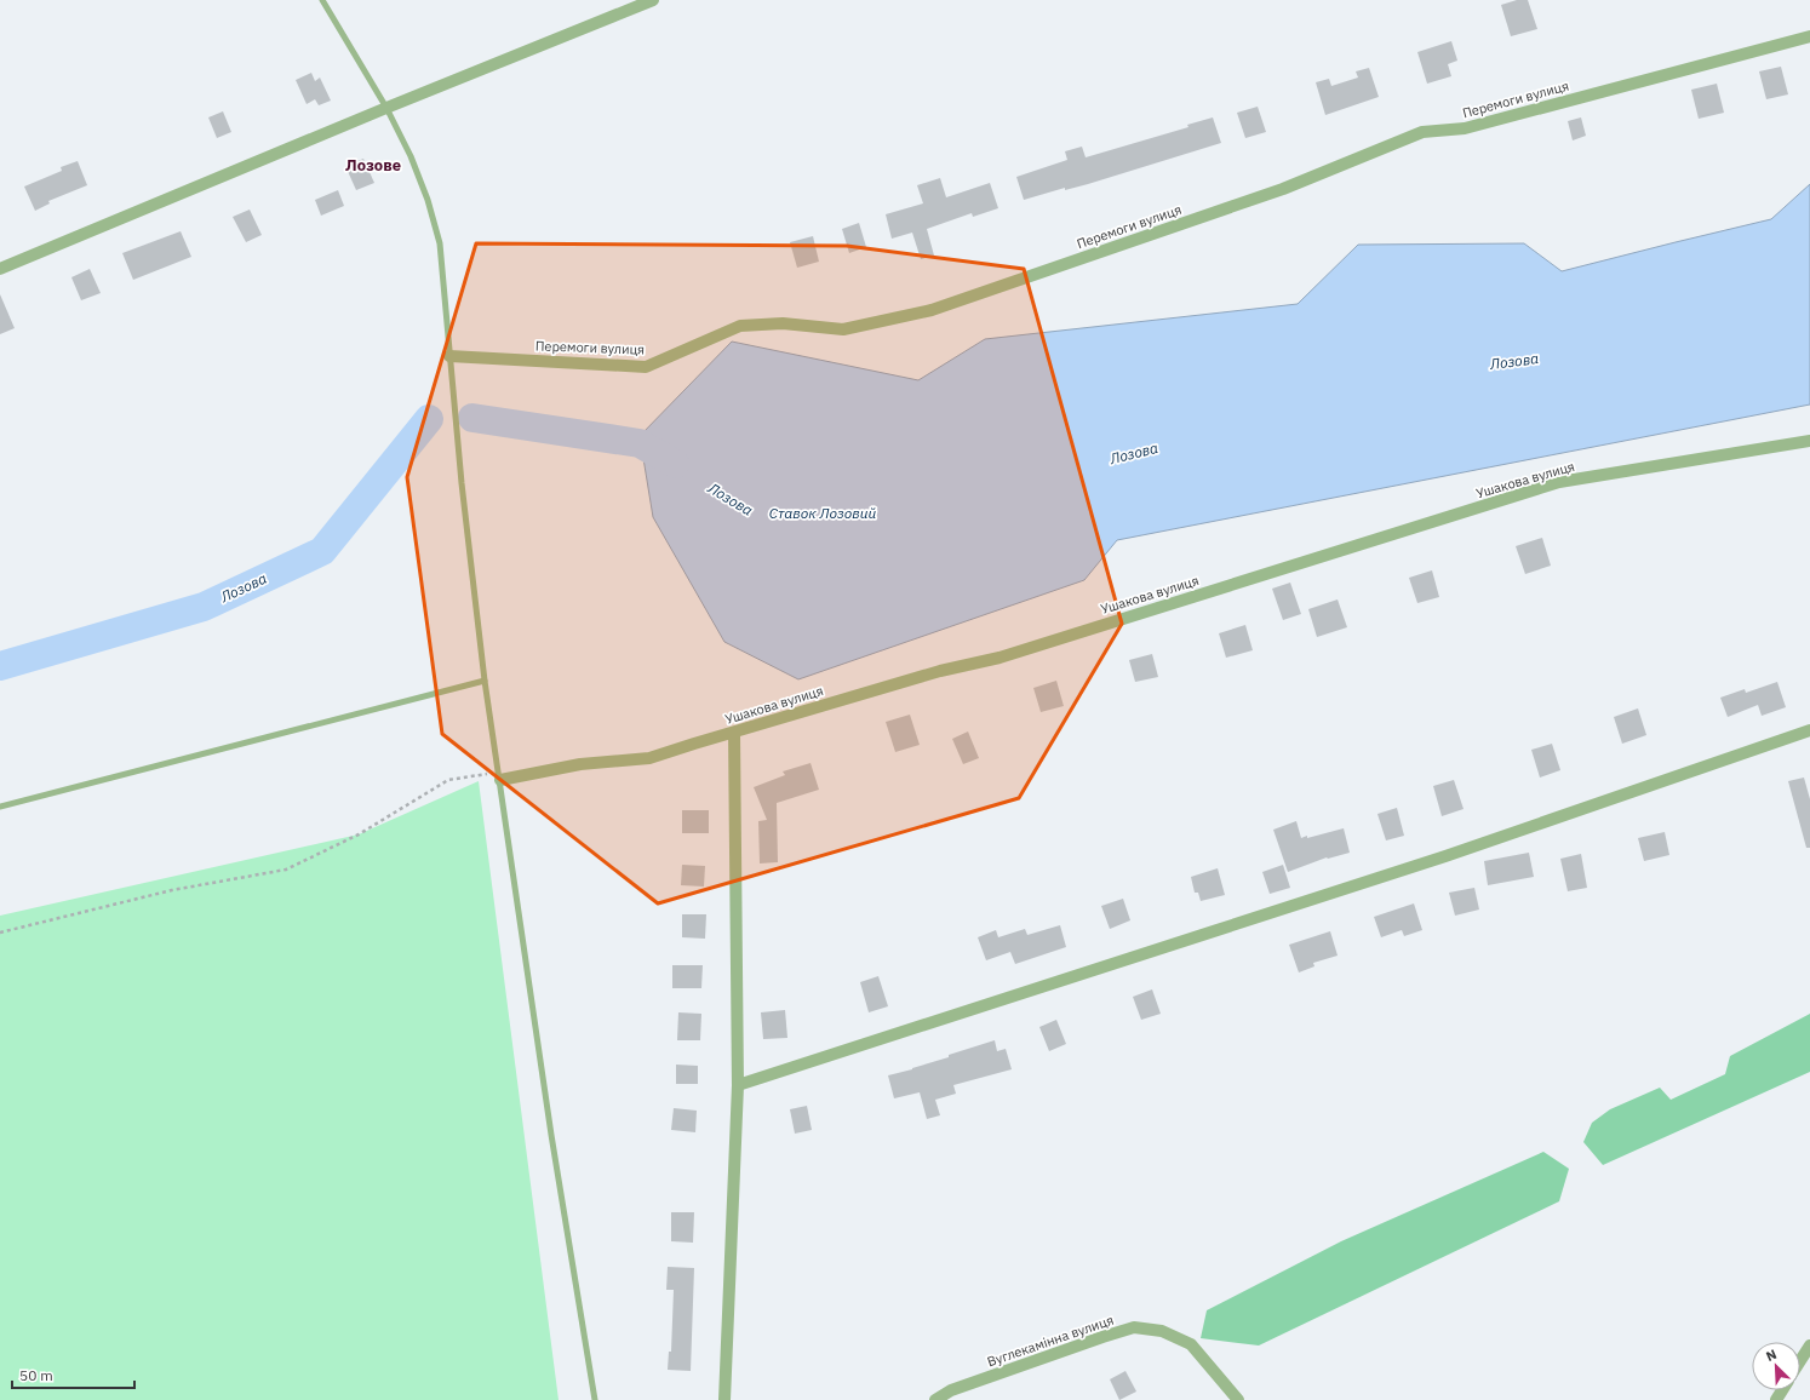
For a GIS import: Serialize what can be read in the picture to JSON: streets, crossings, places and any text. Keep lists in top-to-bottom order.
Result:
{
  "streets": {
    "street": ["Перемоги вулиця", "Ушакова вулиця", "Вуглекамінна вулиця"]
  },
  "districts": ["Лозове"],
  "water": ["Лозова", "Ставок Лозовий"],
  "scale_bar": "50 m",
  "north": "top left"
}
